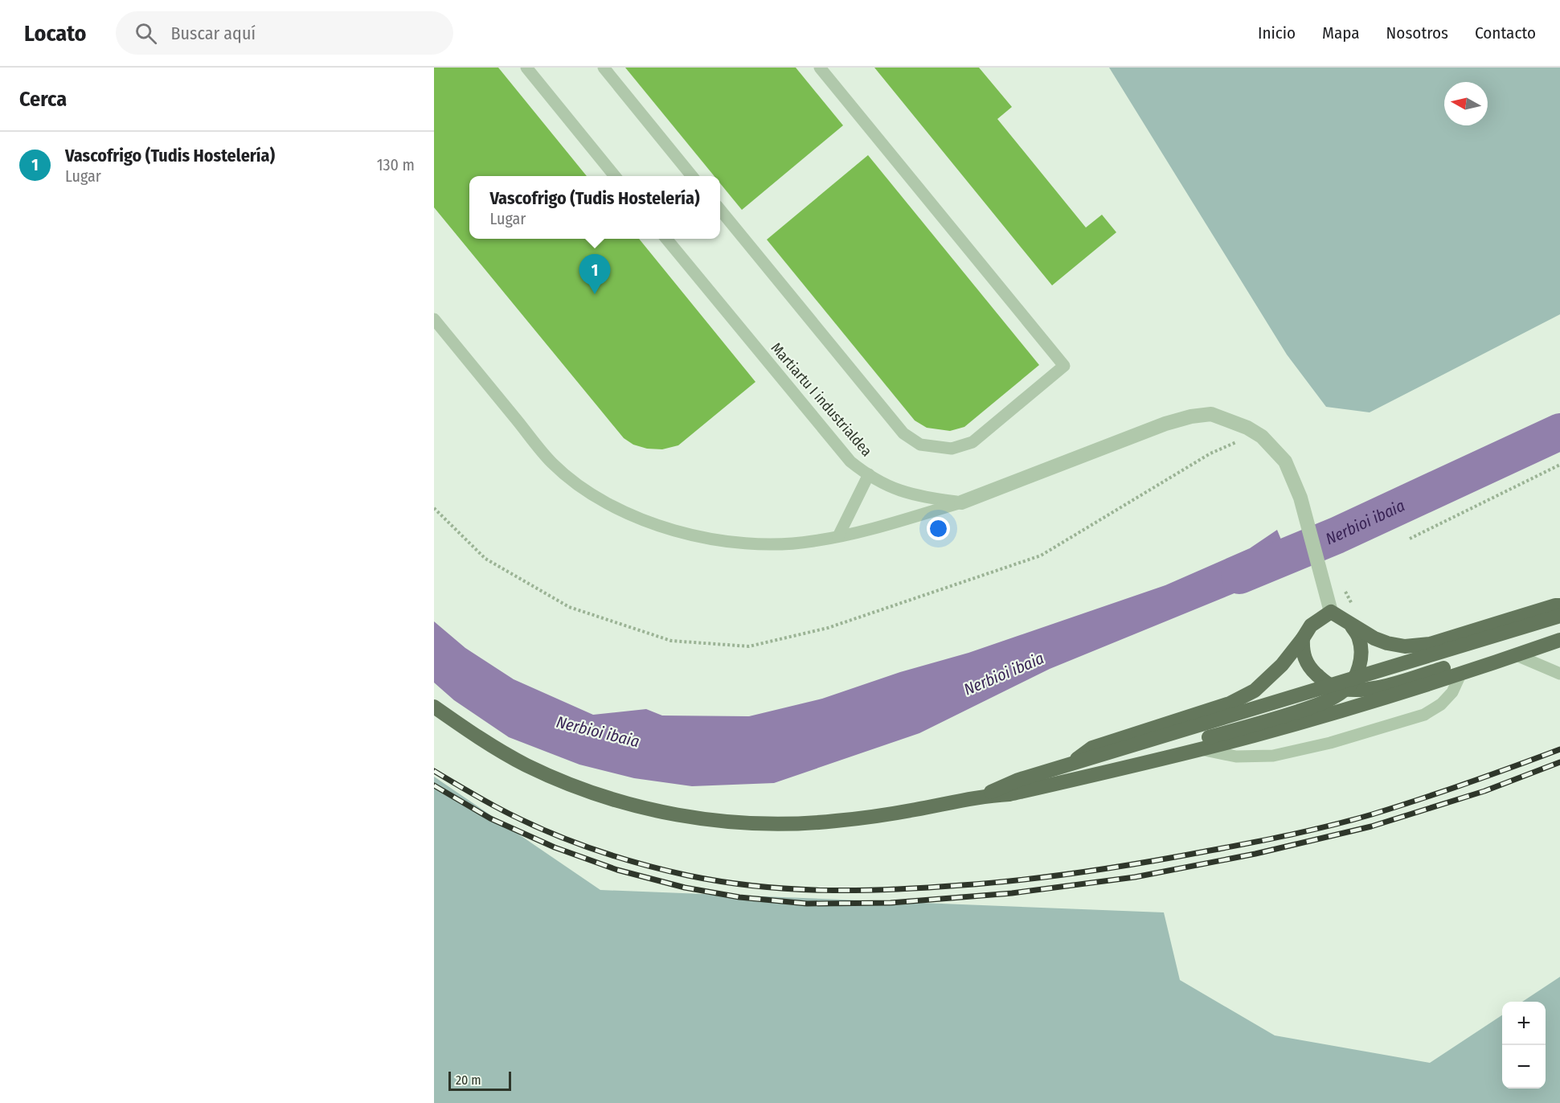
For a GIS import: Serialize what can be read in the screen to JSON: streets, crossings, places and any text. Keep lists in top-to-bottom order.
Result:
{
  "streets": {
    "lane": ["Martiartu I industrialdea"]
  },
  "water": ["Nerbioi ibaia"],
  "scale_bar": "20 m",
  "north": "left",
  "page": {
    "header": "Locato",
    "search": "Buscar aquí",
    "nav": [
      "Inicio",
      "Mapa",
      "Nosotros",
      "Contacto"
    ],
    "heading": "Cerca",
    "list": [
      {
        "mark": "1",
        "name": "Vascofrigo (Tudis Hostelería)",
        "note": "Lugar",
        "value": "130 m"
      }
    ],
    "popup": ["Vascofrigo (Tudis Hostelería)", "Lugar"],
    "pins": "1",
    "map_buttons": ["+", "−"],
    "scale": "20 m"
  }
}
